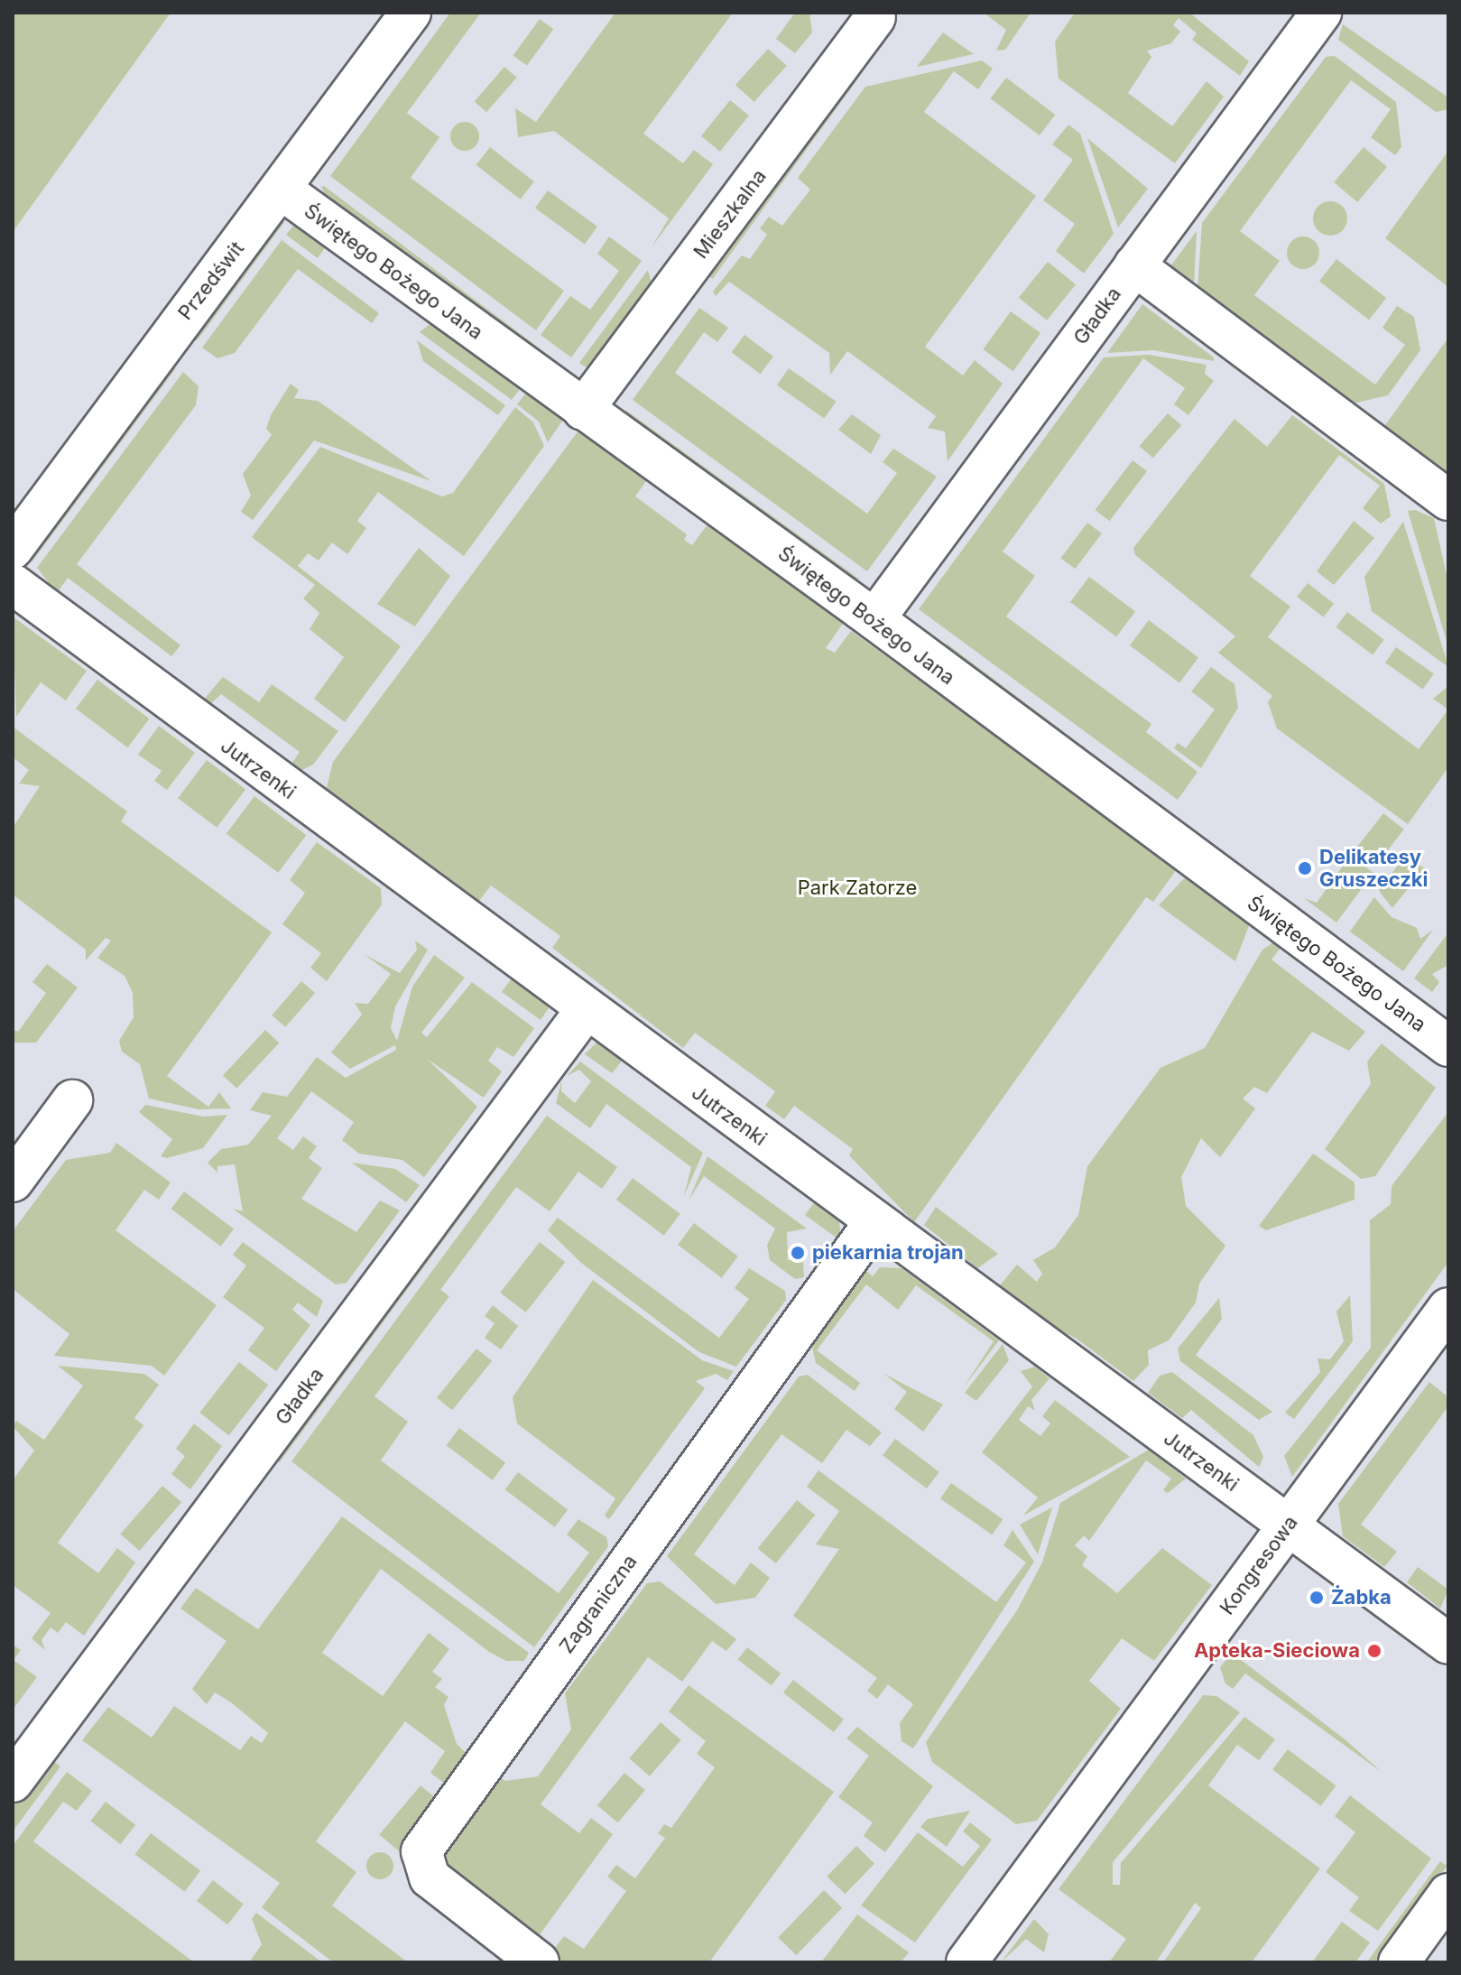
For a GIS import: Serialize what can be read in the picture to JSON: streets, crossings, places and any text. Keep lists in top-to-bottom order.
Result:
{
  "streets": {
    "street": [
      "Mieszkalna",
      "Świętego Bożego Jana",
      "Przedświt",
      "Gładka",
      "Jutrzenki",
      "Kongresowa",
      "Zagraniczna"
    ]
  },
  "crossings": [
    ["Mieszkalna", "Świętego Bożego Jana"],
    ["Świętego Bożego Jana", "Przedświt"],
    ["Świętego Bożego Jana", "Gładka"],
    ["Gładka", "Jutrzenki"],
    ["Jutrzenki", "Kongresowa"],
    ["Jutrzenki", "Zagraniczna"]
  ],
  "parks": ["Park Zatorze"],
  "places": [
    "Delikatesy Gruszeczki",
    "piekarnia trojan",
    "Żabka",
    "Apteka-Sieciowa"
  ]
}
